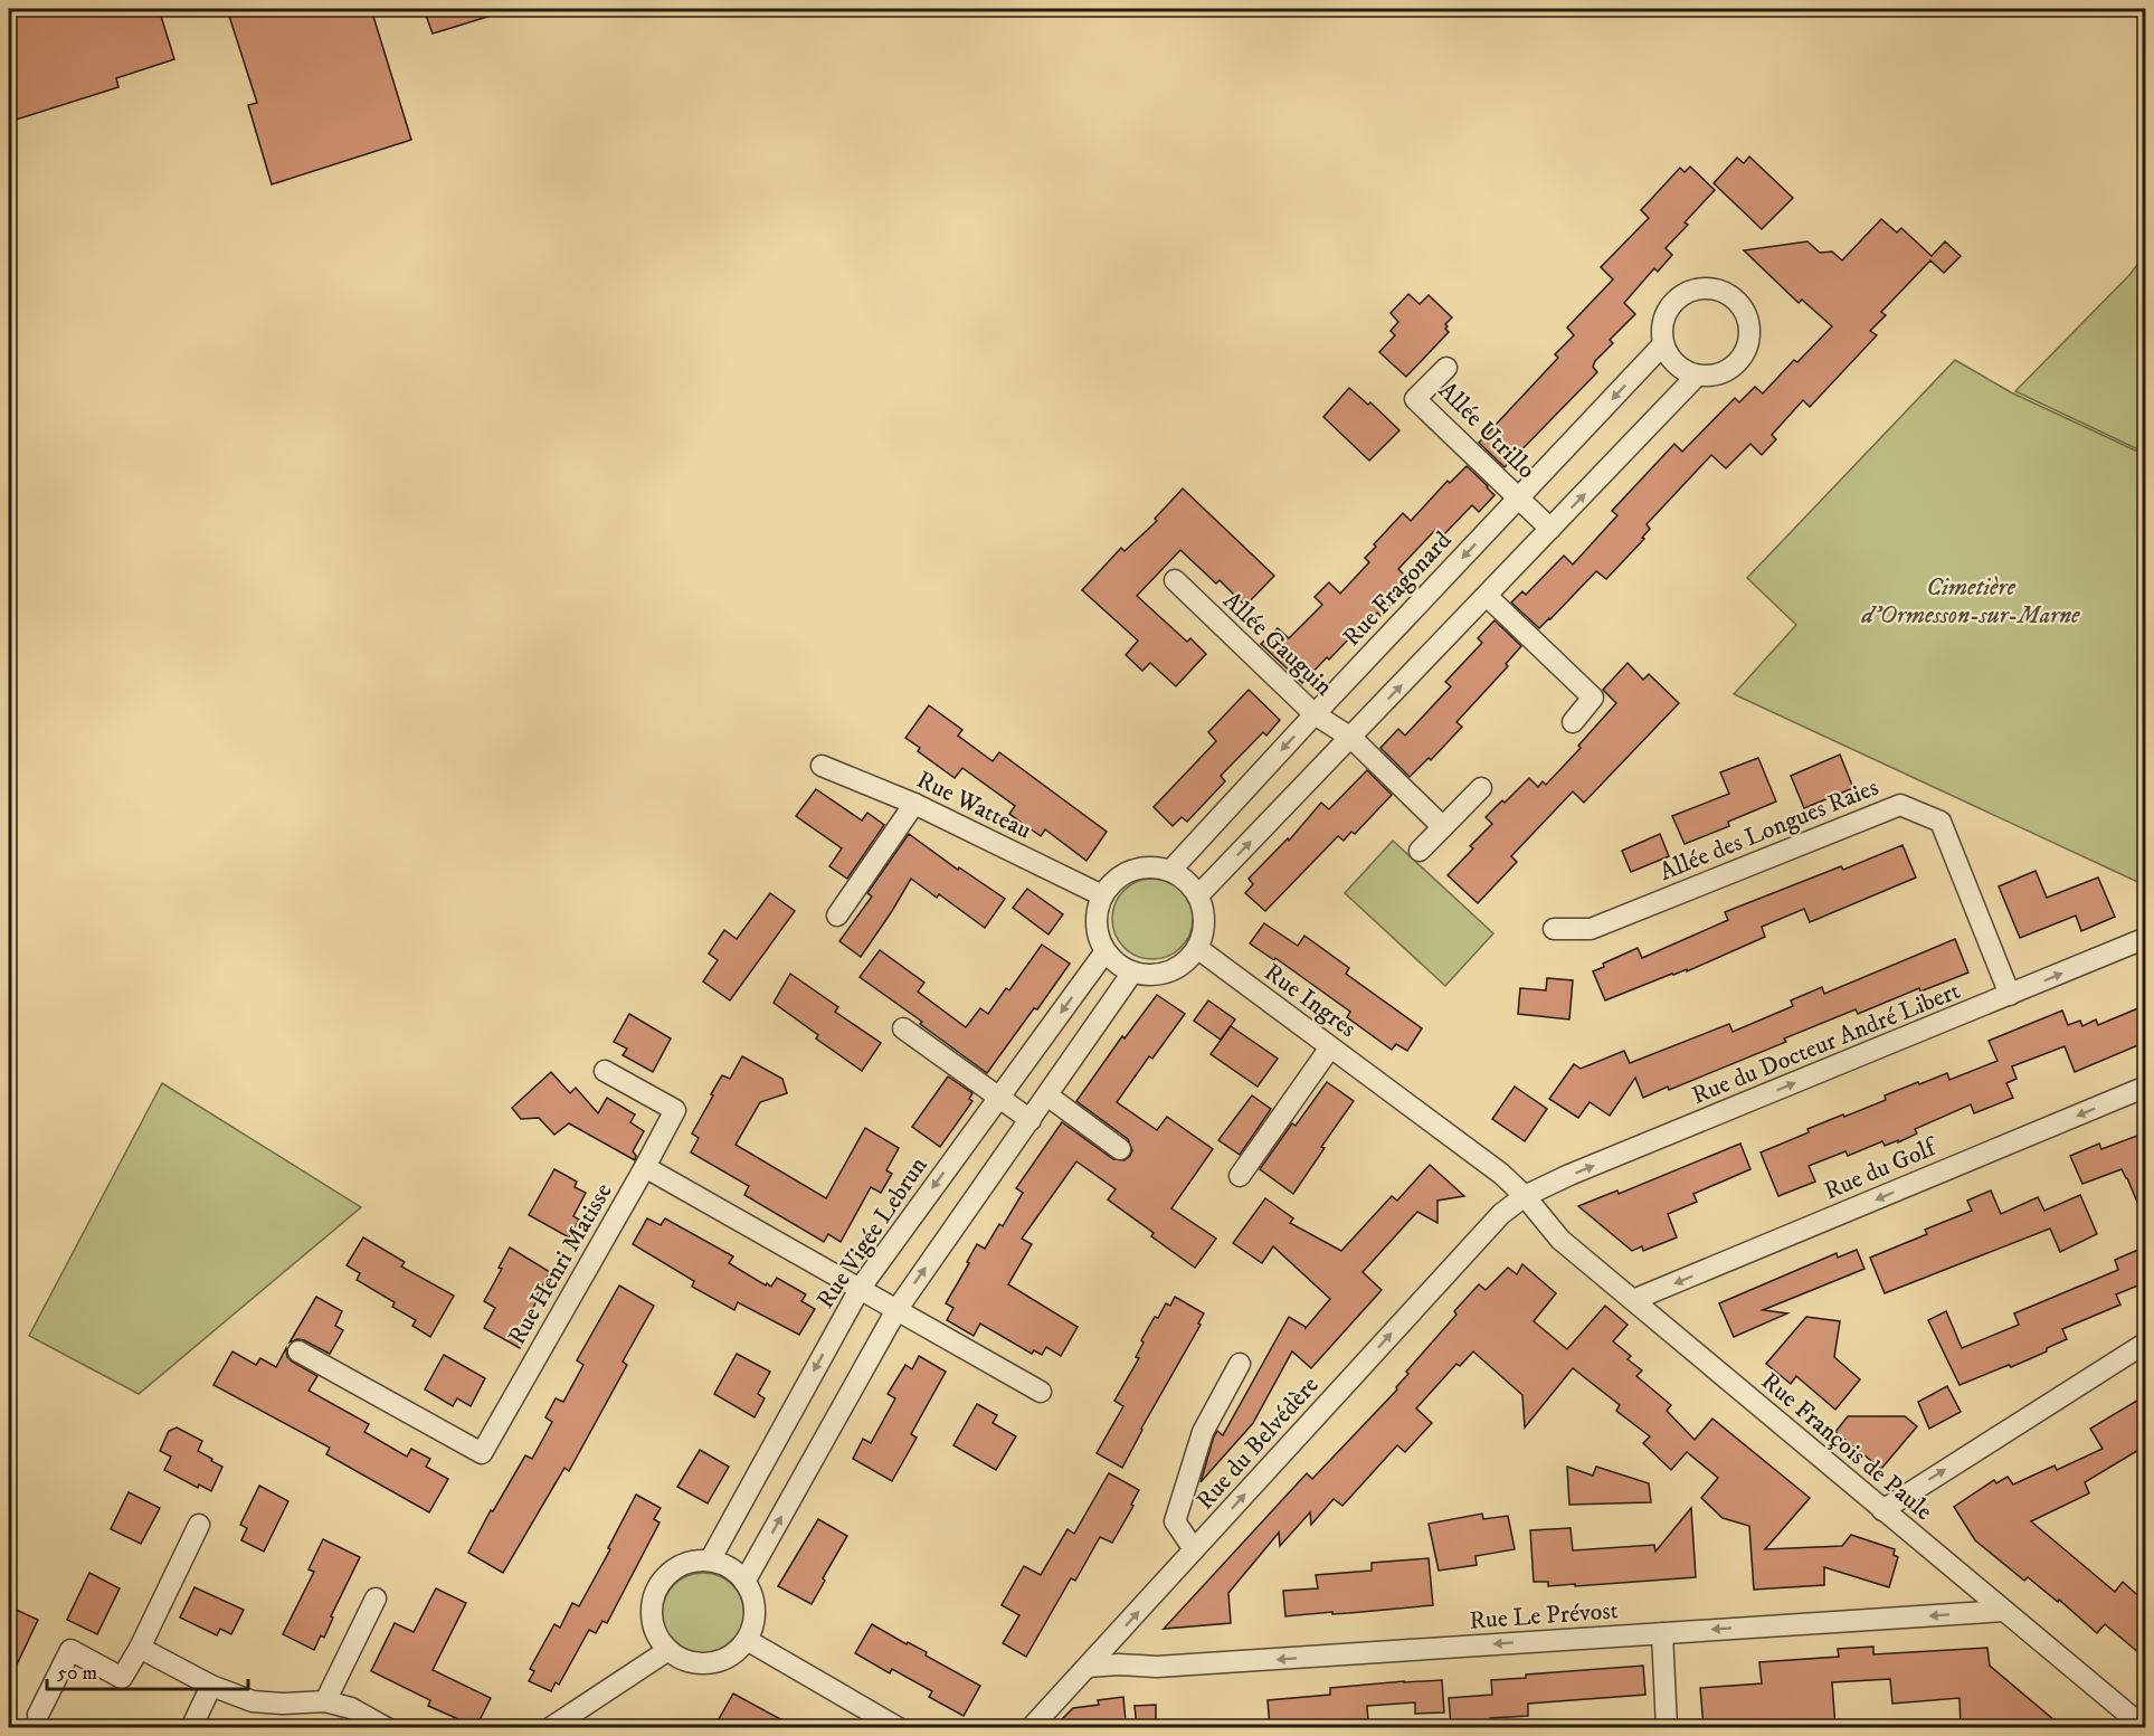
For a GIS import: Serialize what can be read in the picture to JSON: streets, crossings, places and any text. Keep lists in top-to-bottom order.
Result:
{
  "streets": {
    "street": [
      "Allée Utrillo",
      "Rue Fragonard",
      "Allée Gauguin",
      "Rue Watteau",
      "Allée des Longues Raies",
      "Rue Ingres",
      "Rue du Docteur André Libert",
      "Rue du Golf",
      "Rue Vigée Lebrun",
      "Rue Henri Matisse",
      "Rue du Belvédère",
      "Rue François de Paule",
      "Rue Le Prévost"
    ]
  },
  "crossings": [
    ["Allée Utrillo", "Rue Fragonard"],
    ["Rue Fragonard", "Allée Gauguin"],
    ["Rue Fragonard", "Rue Watteau"],
    ["Rue Fragonard", "Rue Ingres"],
    ["Rue Fragonard", "Rue Vigée Lebrun"],
    ["Rue Watteau", "Rue Ingres"],
    ["Rue Watteau", "Rue Vigée Lebrun"],
    ["Allée des Longues Raies", "Rue du Docteur André Libert"],
    ["Rue Ingres", "Rue du Docteur André Libert"],
    ["Rue Ingres", "Rue Vigée Lebrun"],
    ["Rue Ingres", "Rue du Belvédère"],
    ["Rue Ingres", "Rue François de Paule"],
    ["Rue du Docteur André Libert", "Rue du Belvédère"],
    ["Rue du Docteur André Libert", "Rue François de Paule"],
    ["Rue du Golf", "Rue François de Paule"],
    ["Rue Vigée Lebrun", "Rue Henri Matisse"],
    ["Rue du Belvédère", "Rue François de Paule"],
    ["Rue du Belvédère", "Rue Le Prévost"],
    ["Rue François de Paule", "Rue Le Prévost"]
  ],
  "one_way": [
    "Rue du Docteur André Libert",
    "Rue du Golf",
    "Rue du Belvédère",
    "Rue Le Prévost"
  ],
  "parks": ["Cimetière d'Ormesson-sur-Marne"],
  "scale_bar": "50 m"
}
